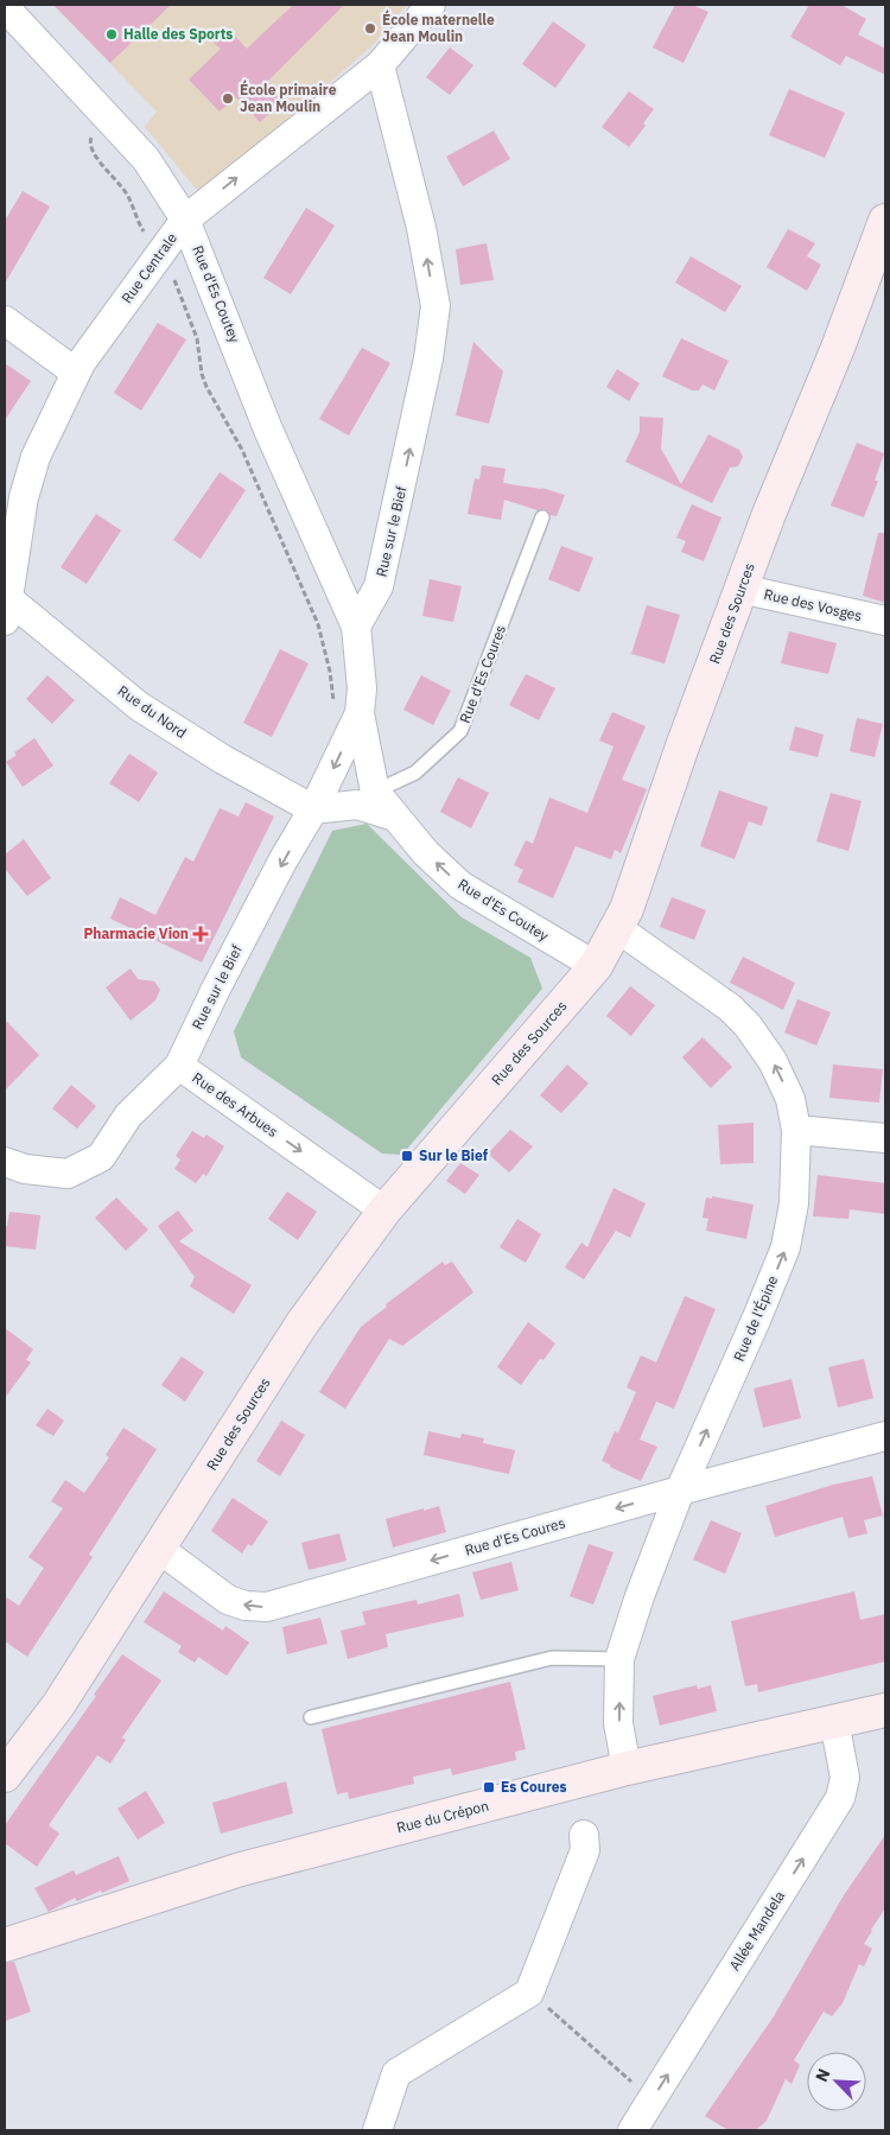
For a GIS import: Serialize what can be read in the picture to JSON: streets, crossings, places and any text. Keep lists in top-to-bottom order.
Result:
{
  "streets": {
    "street": [
      "Rue Centrale",
      "Rue d'Es Coutey",
      "Rue sur le Bief",
      "Rue des Vosges",
      "Rue des Sources",
      "Rue d'Es Coures",
      "Rue du Nord",
      "Rue des Arbues",
      "Rue de l'Épine",
      "Rue du Crépon",
      "Allée Mandela"
    ]
  },
  "crossings": [
    ["Rue Centrale", "Rue d'Es Coutey"],
    ["Rue Centrale", "Rue sur le Bief"],
    ["Rue Centrale", "Rue du Nord"],
    ["Rue d'Es Coutey", "Rue sur le Bief"],
    ["Rue d'Es Coutey", "Rue des Sources"],
    ["Rue d'Es Coutey", "Rue d'Es Coures"],
    ["Rue sur le Bief", "Rue du Nord"],
    ["Rue sur le Bief", "Rue des Arbues"],
    ["Rue des Vosges", "Rue des Sources"],
    ["Rue des Sources", "Rue d'Es Coures"],
    ["Rue des Sources", "Rue des Arbues"],
    ["Rue des Sources", "Rue de l'Épine"],
    ["Rue d'Es Coures", "Rue de l'Épine"],
    ["Rue de l'Épine", "Rue du Crépon"],
    ["Rue du Crépon", "Allée Mandela"]
  ],
  "one_way": ["Rue des Arbues", "Rue de l'Épine"],
  "places": {
    "other": ["École maternelle Jean Moulin", "Halle des Sports", "École primaire Jean Moulin"],
    "health": ["Pharmacie Vion"],
    "transit": ["Sur le Bief", "Es Coures"]
  },
  "north": "top left"
}
